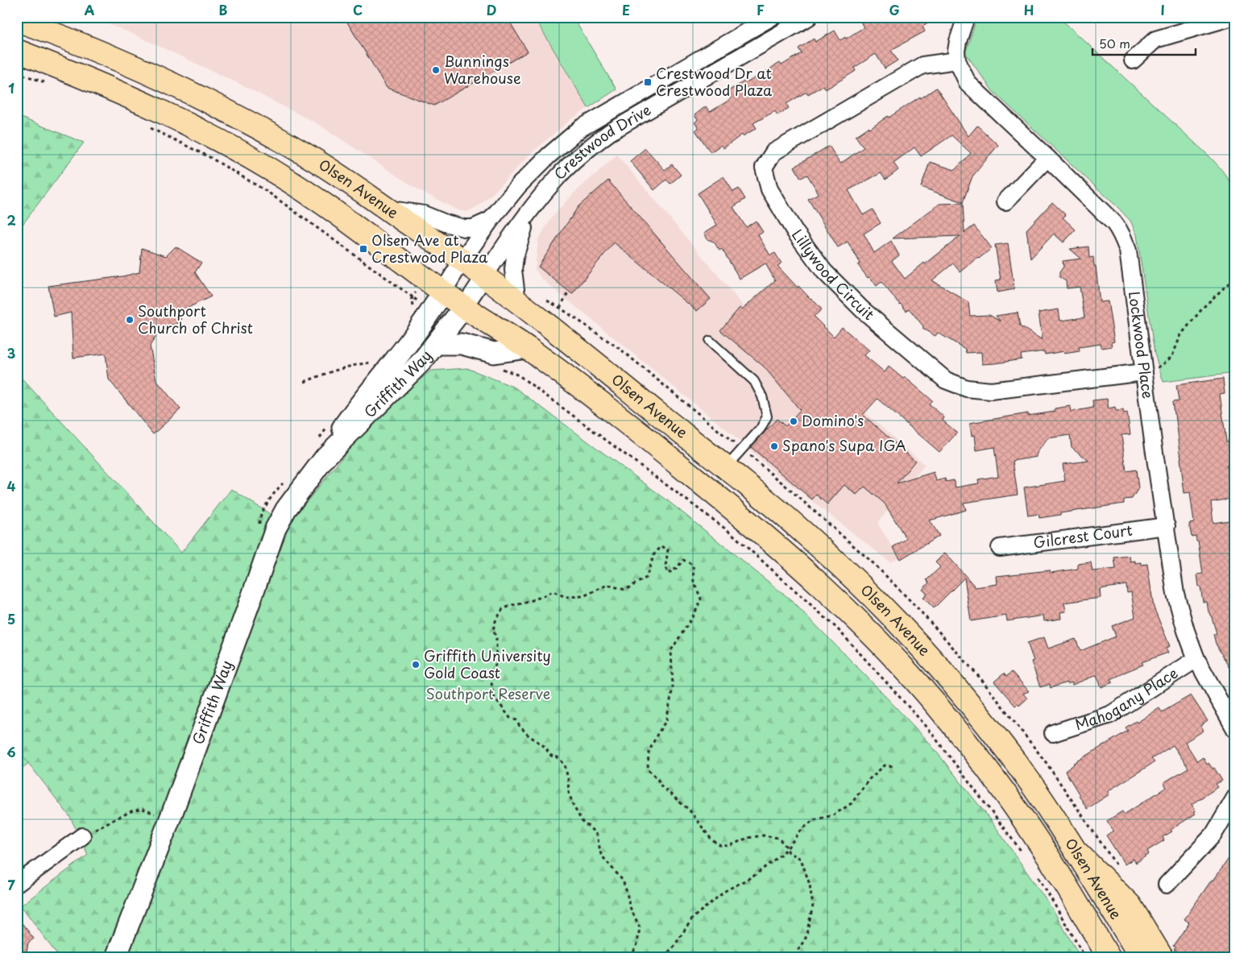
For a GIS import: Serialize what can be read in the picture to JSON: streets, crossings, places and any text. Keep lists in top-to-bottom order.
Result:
{
  "streets": {
    "main road": ["Olsen Avenue"],
    "street": [
      "Crestwood Drive",
      "Lillywood Circuit",
      "Lockwood Place",
      "Griffith Way",
      "Gilcrest Court",
      "Mahogany Place"
    ]
  },
  "crossings": [
    ["Crestwood Drive", "Olsen Avenue"],
    ["Crestwood Drive", "Griffith Way"],
    ["Olsen Avenue", "Griffith Way"],
    ["Lillywood Circuit", "Lockwood Place"],
    ["Lockwood Place", "Gilcrest Court"],
    ["Lockwood Place", "Mahogany Place"]
  ],
  "parks": ["Southport Reserve"],
  "places": {
    "other": [
      "Bunnings Warehouse",
      "Southport Church of Christ",
      "Domino's",
      "Spano's Supa IGA",
      "Griffith University Gold Coast"
    ],
    "transit": ["Crestwood Dr at Crestwood Plaza", "Olsen Ave at Crestwood Plaza"]
  },
  "scale_bar": "50 m",
  "grid": {
    "columns": [
      "A",
      "B",
      "C",
      "D",
      "E",
      "F",
      "G",
      "H",
      "I"
    ],
    "rows": [
      "1",
      "2",
      "3",
      "4",
      "5",
      "6",
      "7"
    ]
  }
}
